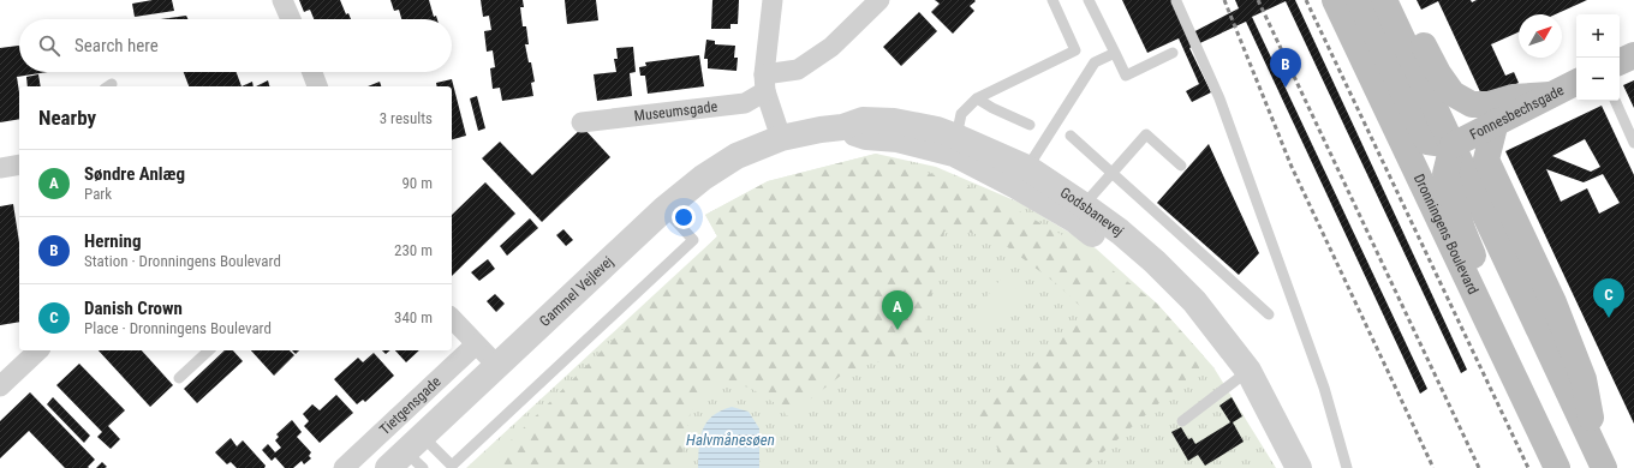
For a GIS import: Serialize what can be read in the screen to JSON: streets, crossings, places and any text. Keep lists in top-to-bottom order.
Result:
{
  "streets": {
    "main road": ["Fonnesbechsgade", "Dronningens Boulevard"],
    "street": [
      "Museumsgade",
      "Godsbanevej",
      "Gammel Vejlevej",
      "Tietgensgade"
    ]
  },
  "crossings": [
    ["Godsbanevej", "Gammel Vejlevej"]
  ],
  "water": ["Halvmånesøen"],
  "north": "top right",
  "page": {
    "map_buttons": ["+", "−"],
    "search": "Search here",
    "pins": ["B", "C", "A"],
    "heading": ["Nearby", "3 results"],
    "list": [
      {
        "mark": "A",
        "name": "Søndre Anlæg",
        "note": "Park",
        "value": "90 m"
      },
      {
        "mark": "B",
        "name": "Herning",
        "note": "Station · Dronningens Boulevard",
        "value": "230 m"
      },
      {
        "mark": "C",
        "name": "Danish Crown",
        "note": "Place · Dronningens Boulevard",
        "value": "340 m"
      }
    ]
  }
}
